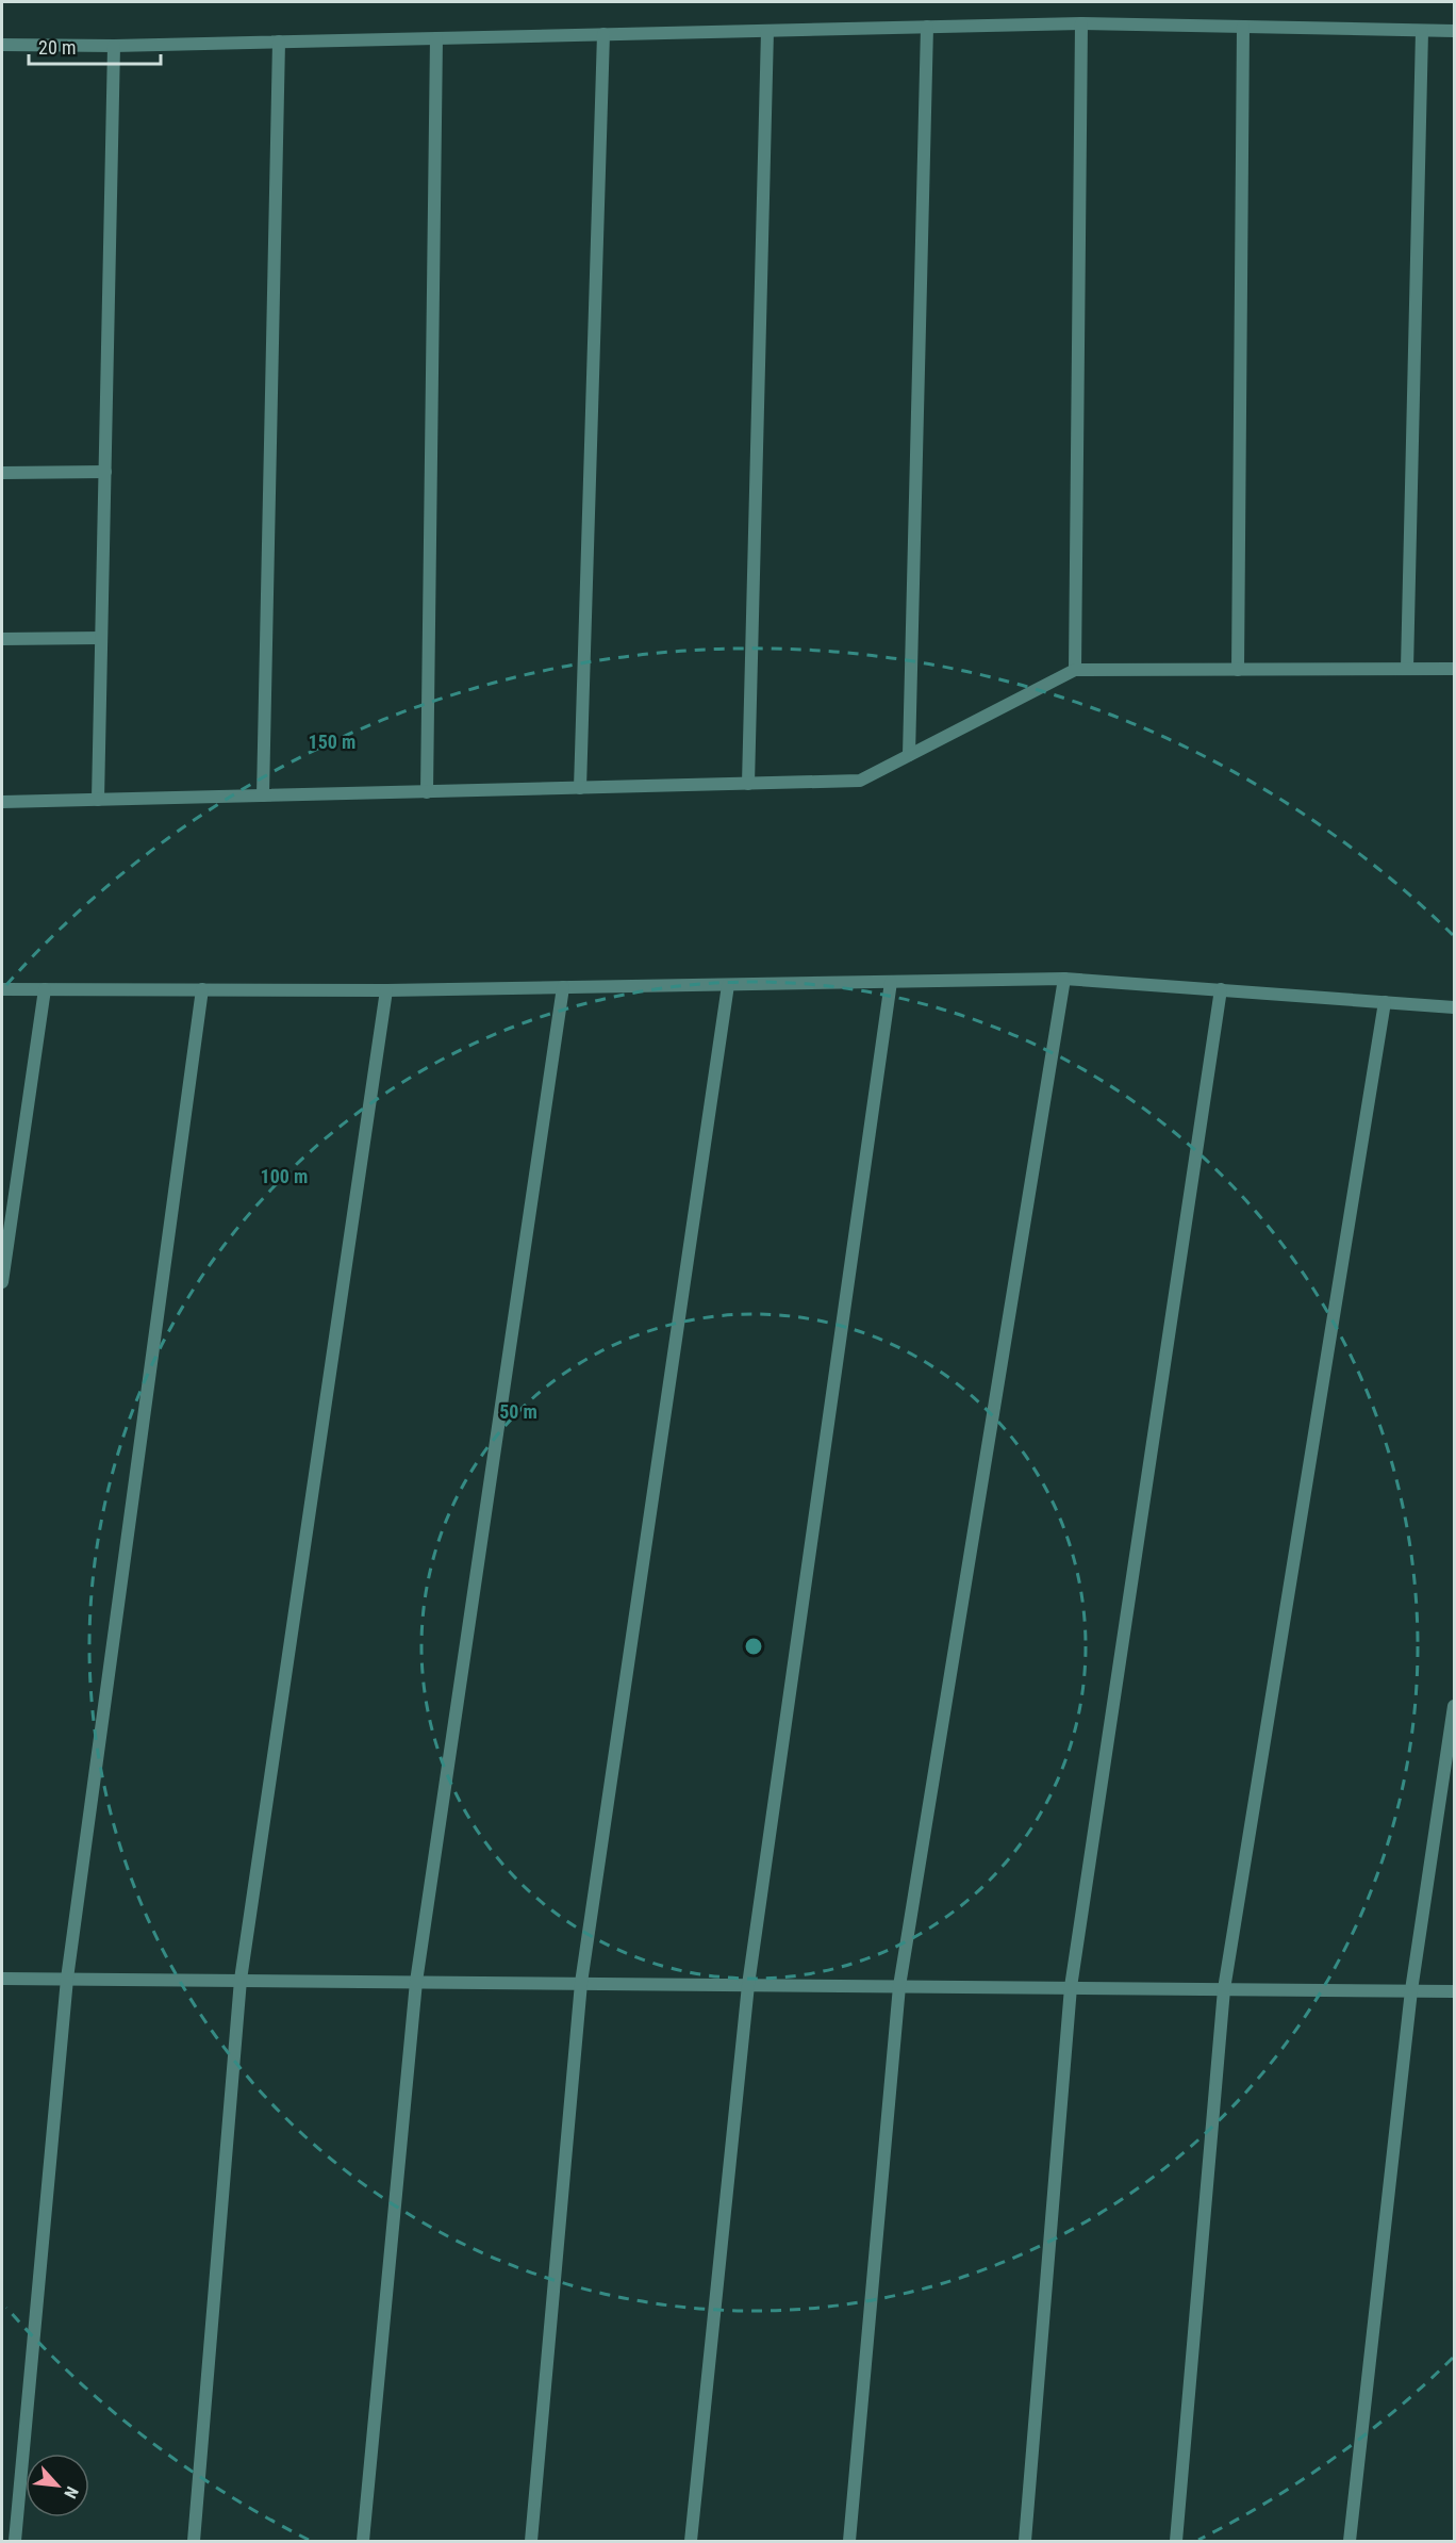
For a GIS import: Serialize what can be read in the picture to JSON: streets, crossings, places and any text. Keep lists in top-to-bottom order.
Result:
{
  "scale_bar": "20 m",
  "north": "bottom right",
  "rings": ["150 m", "100 m", "50 m"]
}
